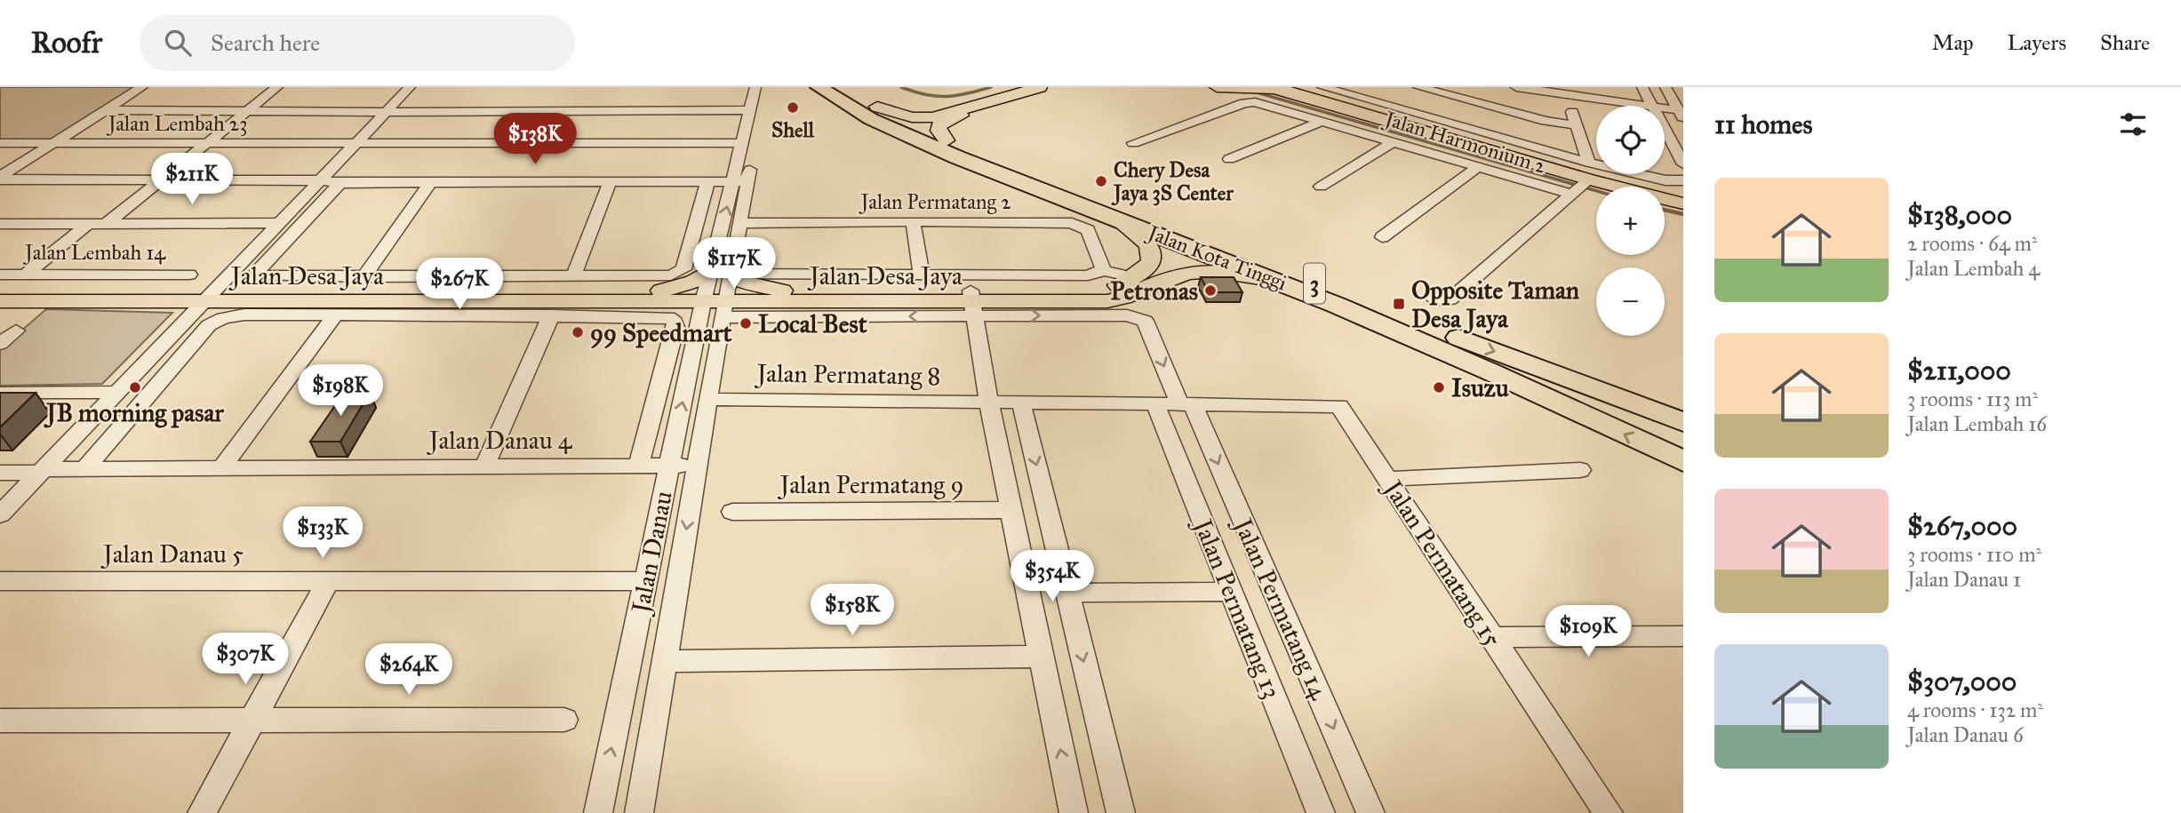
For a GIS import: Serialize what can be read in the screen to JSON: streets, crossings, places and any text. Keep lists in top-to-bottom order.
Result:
{
  "streets": {
    "highway": ["Jalan Kota Tinggi", "3"],
    "main road": ["Jalan Desa Jaya"],
    "street": [
      "Jalan Lembah 23",
      "Jalan Harmonium 2",
      "Jalan Permatang 2",
      "Jalan Lembah 14",
      "Jalan Permatang 8",
      "Jalan Danau 4",
      "Jalan Permatang 9",
      "Jalan Danau",
      "Jalan Danau 5",
      "Jalan Permatang 15",
      "Jalan Permatang 13",
      "Jalan Permatang 14"
    ]
  },
  "crossings": [
    ["Jalan Kota Tinggi", "Jalan Desa Jaya"],
    ["Jalan Desa Jaya", "Jalan Danau"],
    ["Jalan Desa Jaya", "Jalan Permatang 14"],
    ["Jalan Permatang 8", "Jalan Danau"],
    ["Jalan Permatang 8", "Jalan Permatang 15"],
    ["Jalan Permatang 8", "Jalan Permatang 13"],
    ["Jalan Permatang 8", "Jalan Permatang 14"],
    ["Jalan Danau 4", "Jalan Danau"],
    ["Jalan Danau", "Jalan Danau 5"]
  ],
  "one_way": ["Jalan Permatang 14"],
  "places": {
    "other": [
      "Shell",
      "Chery Desa Jaya 3S Center",
      "Petronas",
      "Local Best",
      "99 Speedmart",
      "JB morning pasar",
      "Isuzu"
    ],
    "transit": ["Opposite Taman Desa Jaya"]
  },
  "page": {
    "header": "Roofr",
    "search": "Search here",
    "nav": ["Map", "Layers", "Share"],
    "heading": "11 homes",
    "map_buttons": ["+", "−"],
    "price": [
      "$138K",
      "$211K",
      "$117K",
      "$267K",
      "$198K",
      "$133K",
      "$354K",
      "$158K",
      "$109K",
      "$307K",
      "$264K"
    ],
    "list": [
      {
        "name": "$138,000",
        "note": "2 rooms · 64 m² · Jalan Lembah 4"
      },
      {
        "name": "$211,000",
        "note": "3 rooms · 113 m² · Jalan Lembah 16"
      },
      {
        "name": "$267,000",
        "note": "3 rooms · 110 m² · Jalan Danau 1"
      },
      {
        "name": "$307,000",
        "note": "4 rooms · 132 m² · Jalan Danau 6"
      }
    ]
  }
}
